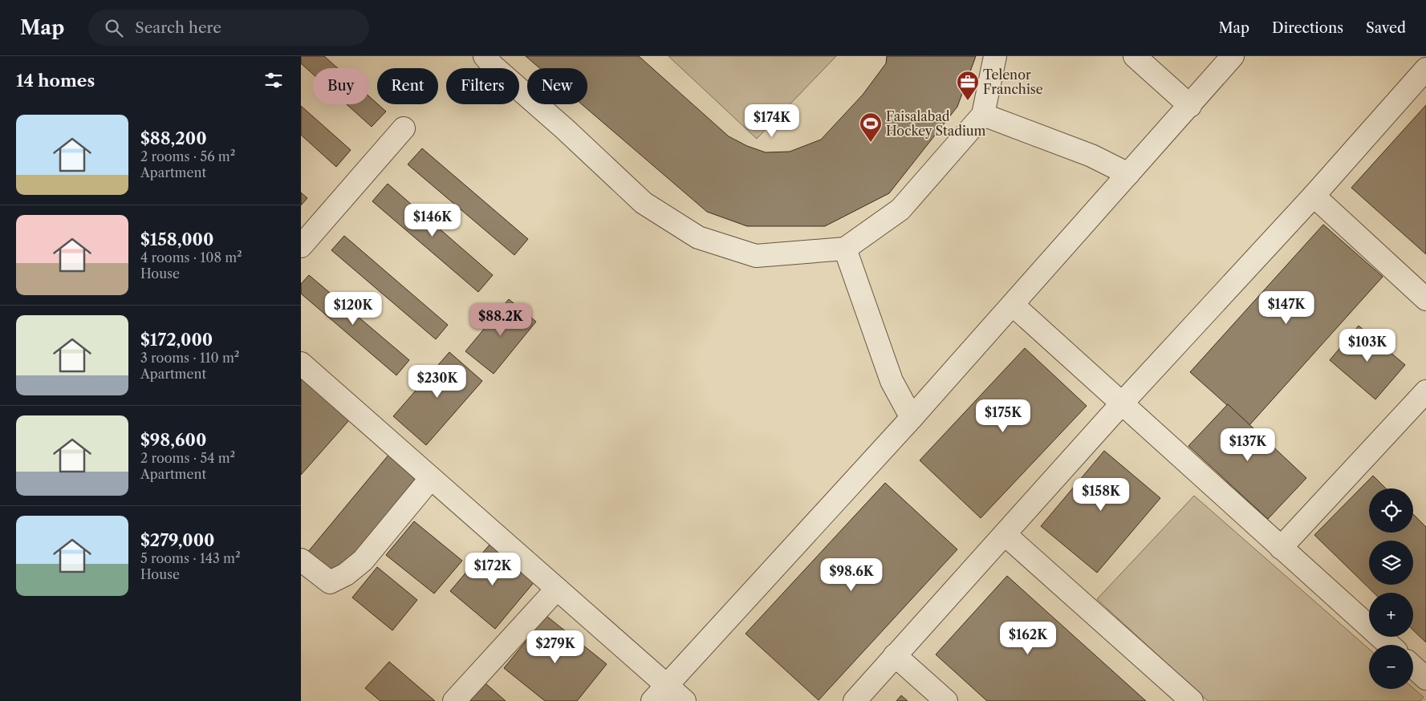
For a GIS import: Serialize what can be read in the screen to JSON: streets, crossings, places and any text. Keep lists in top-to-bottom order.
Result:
{
  "places": {
    "office": ["Telenor Franchise"],
    "sports": ["Faisalabad Hockey Stadium"]
  },
  "page": {
    "header": "Map",
    "search": "Search here",
    "nav": ["Map", "Directions", "Saved"],
    "heading": "14 homes",
    "chip": [
      "Buy",
      "Rent",
      "Filters",
      "New"
    ],
    "list": [
      {
        "name": "$88,200",
        "note": "2 rooms · 56 m² · Apartment"
      },
      {
        "name": "$158,000",
        "note": "4 rooms · 108 m² · House"
      },
      {
        "name": "$172,000",
        "note": "3 rooms · 110 m² · Apartment"
      },
      {
        "name": "$98,600",
        "note": "2 rooms · 54 m² · Apartment"
      },
      {
        "name": "$279,000",
        "note": "5 rooms · 143 m² · House"
      }
    ],
    "price": [
      "$174K",
      "$146K",
      "$147K",
      "$120K",
      "$88.2K",
      "$103K",
      "$230K",
      "$175K",
      "$137K",
      "$158K",
      "$172K",
      "$98.6K",
      "$162K",
      "$279K"
    ],
    "map_buttons": ["+", "−"]
  }
}
